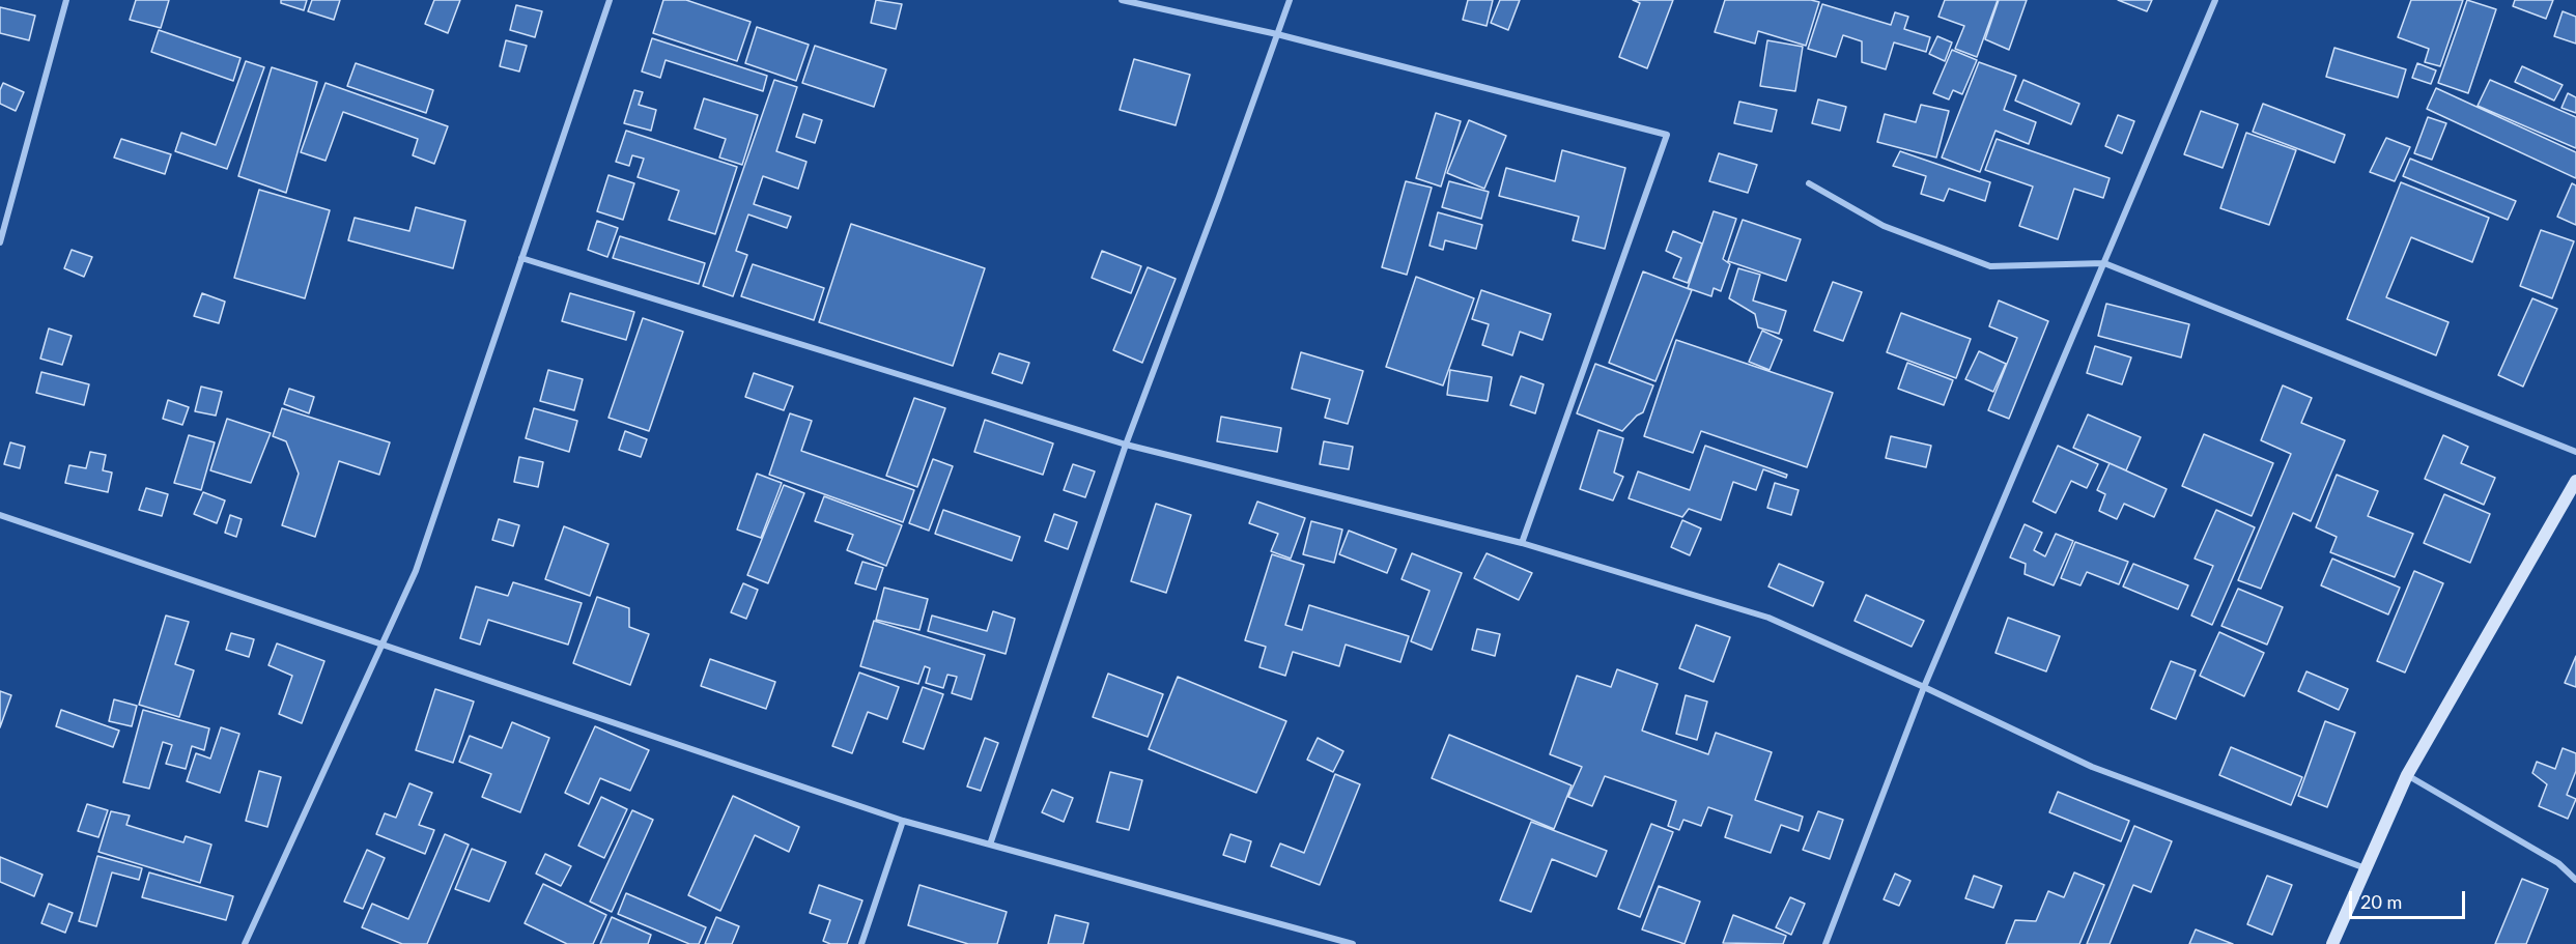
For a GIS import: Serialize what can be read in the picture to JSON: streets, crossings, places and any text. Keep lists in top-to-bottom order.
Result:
{
  "scale_bar": "20 m"
}
